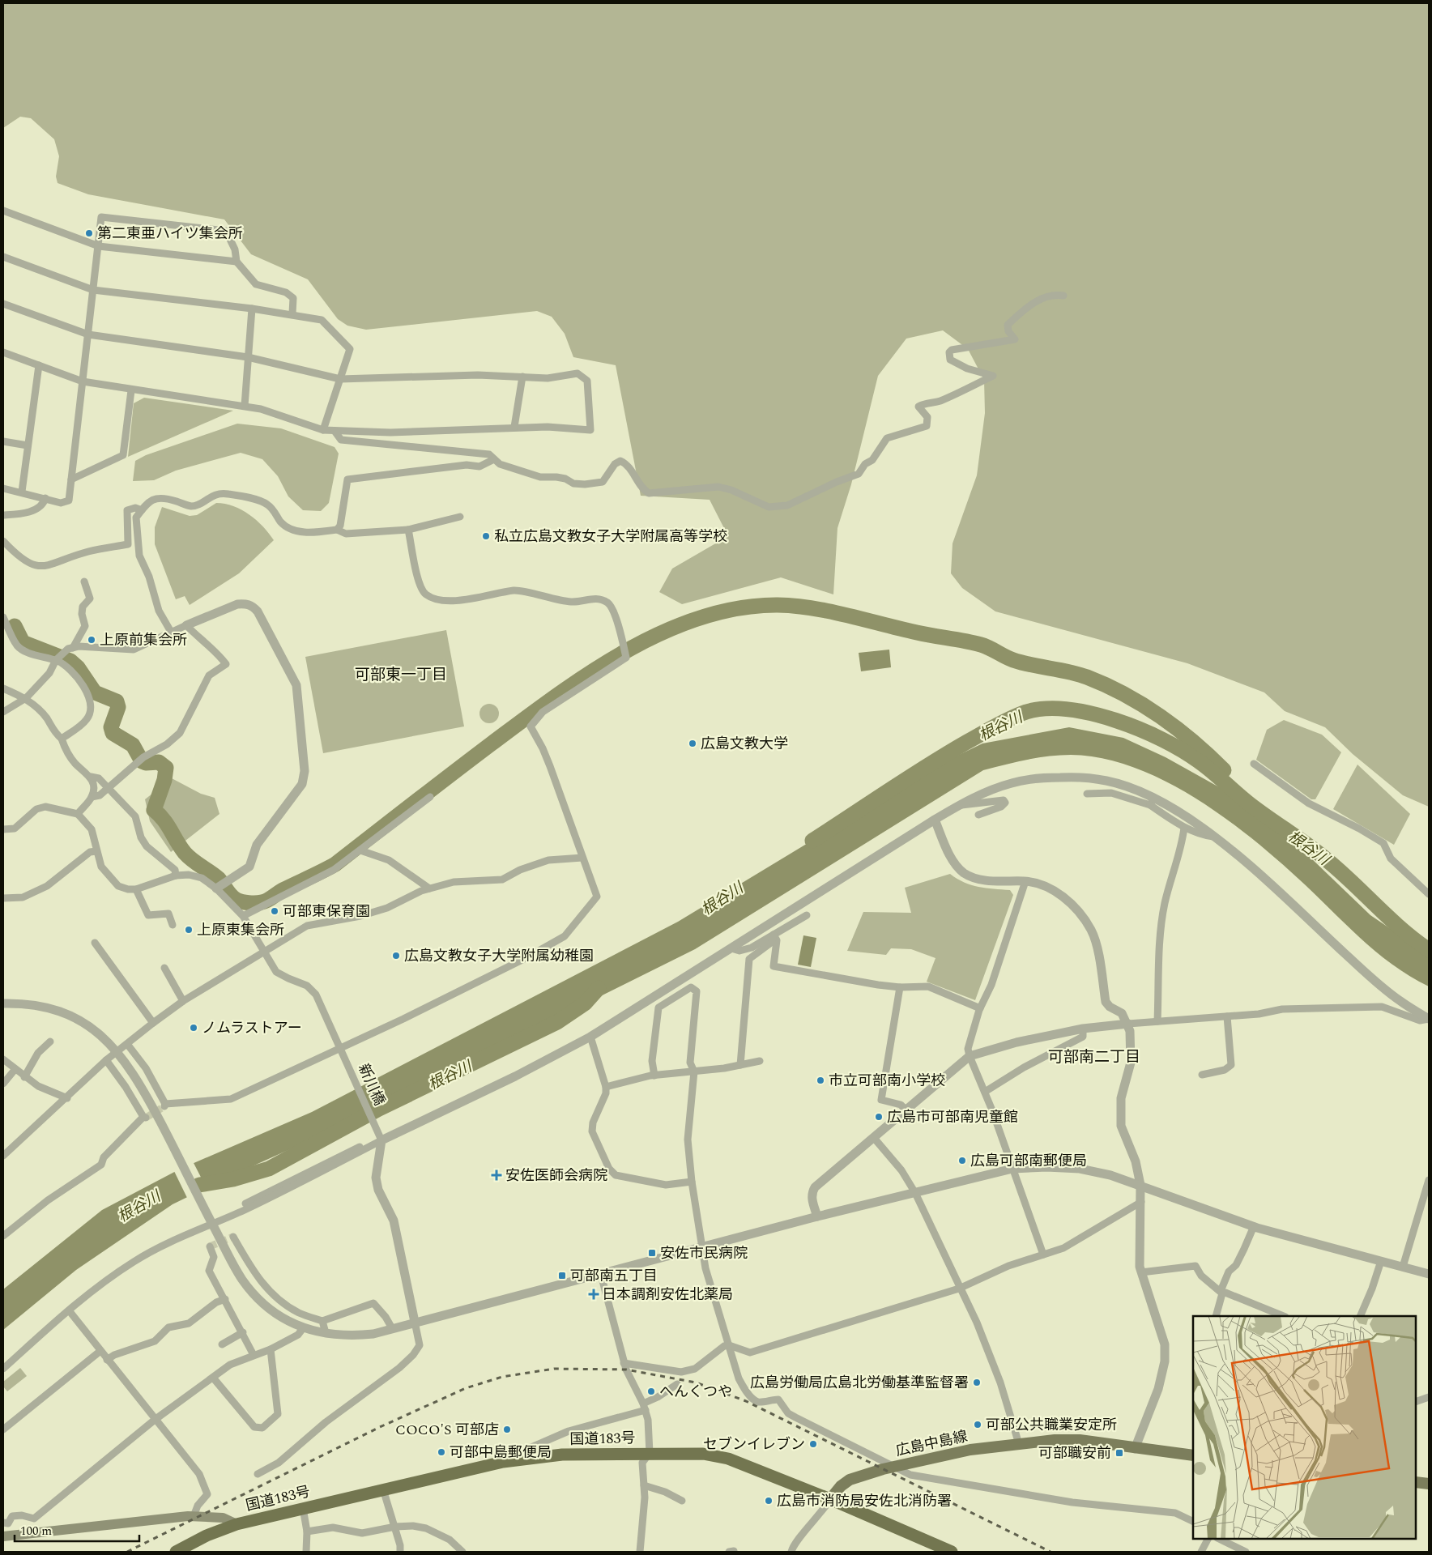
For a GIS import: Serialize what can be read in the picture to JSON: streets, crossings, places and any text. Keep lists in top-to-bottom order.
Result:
{
  "streets": {
    "highway": ["国道183号"],
    "main road": ["広島中島線"],
    "street": ["新川橋"]
  },
  "crossings": [
    ["国道183号", "広島中島線"]
  ],
  "districts": ["可部東一丁目", "可部南二丁目"],
  "water": ["根谷川"],
  "places": {
    "other": [
      "第二東亜ハイツ集会所",
      "私立広島文教女子大学附属高等学校",
      "上原前集会所",
      "広島文教大学",
      "可部東保育園",
      "上原東集会所",
      "広島文教女子大学附属幼稚園",
      "ノムラストアー",
      "市立可部南小学校",
      "広島市可部南児童館",
      "広島可部南郵便局",
      "広島労働局広島北労働基準監督署",
      "へんくつや",
      "可部公共職業安定所",
      "COCO'S 可部店",
      "セブンイレブン",
      "可部中島郵便局",
      "広島市消防局安佐北消防署"
    ],
    "health": ["安佐医師会病院", "日本調剤安佐北薬局"],
    "transit": ["安佐市民病院", "可部南五丁目", "可部職安前"]
  },
  "scale_bar": "100 m"
}
